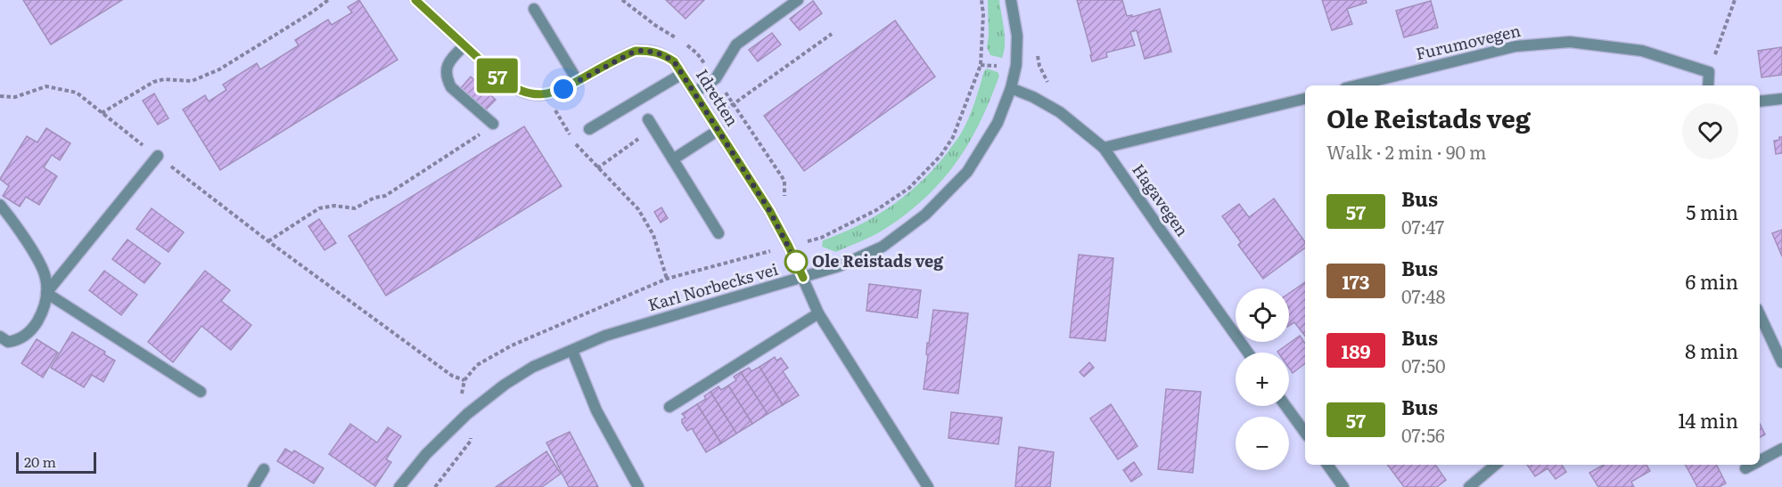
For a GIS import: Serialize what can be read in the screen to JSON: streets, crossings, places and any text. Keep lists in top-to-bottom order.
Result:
{
  "streets": {
    "street": [
      "Furumovegen",
      "Idretten",
      "Hagavegen",
      "Karl Norbecks vei"
    ]
  },
  "crossings": [
    ["Idretten", "Karl Norbecks vei"],
    ["Hagavegen", "Karl Norbecks vei"]
  ],
  "places": ["Ole Reistads veg"],
  "lines": ["bus line 57"],
  "scale_bar": "20 m",
  "page": {
    "on_map": "57",
    "heading": ["Ole Reistads veg", "Walk · 2 min · 90 m"],
    "list": [
      {
        "mark": "57",
        "name": "Bus",
        "note": "07:47",
        "value": "5 min"
      },
      {
        "mark": "173",
        "name": "Bus",
        "note": "07:48",
        "value": "6 min"
      },
      {
        "mark": "189",
        "name": "Bus",
        "note": "07:50",
        "value": "8 min"
      },
      {
        "mark": "57",
        "name": "Bus",
        "note": "07:56",
        "value": "14 min"
      }
    ],
    "map_buttons": ["+", "−"],
    "scale": "20 m"
  }
}
